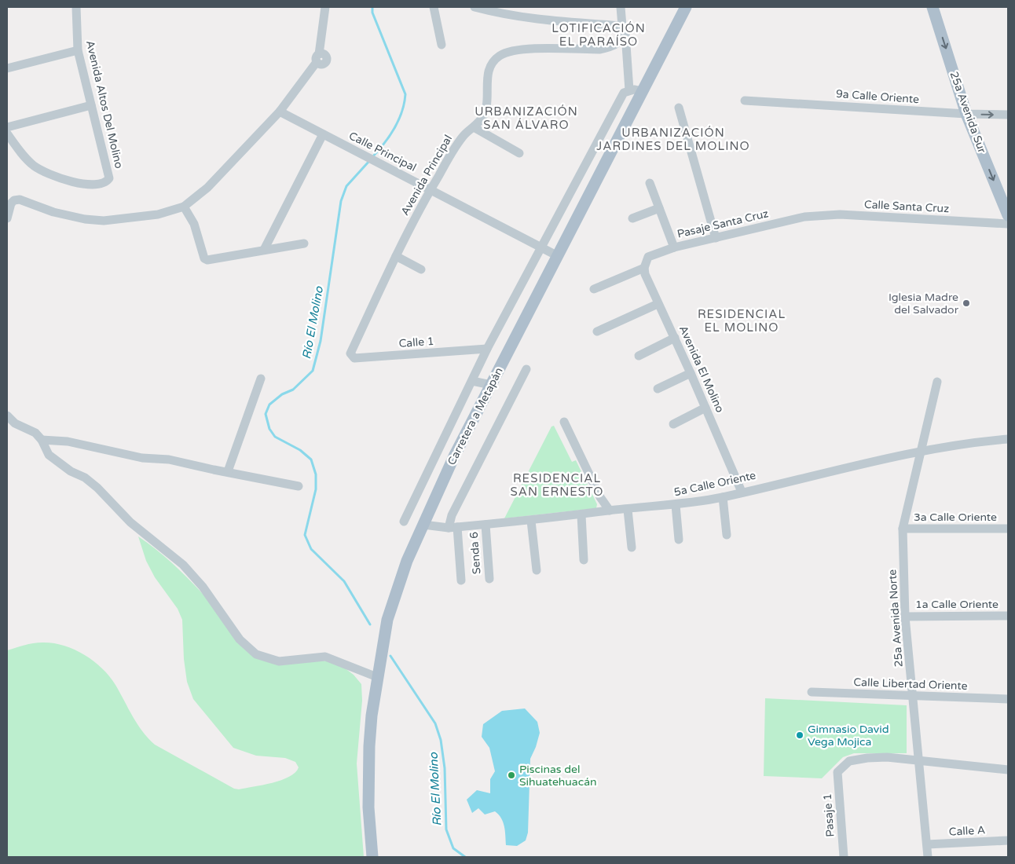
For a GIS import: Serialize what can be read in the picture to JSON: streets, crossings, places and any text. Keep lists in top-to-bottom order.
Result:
{
  "streets": {
    "main road": ["25a Avenida Sur", "Carretera a Metapán"],
    "street": [
      "9a Calle Oriente",
      "Avenida Altos Del Molino",
      "Calle Principal",
      "Avenida Principal",
      "Calle Santa Cruz",
      "Pasaje Santa Cruz",
      "Calle 1",
      "Avenida El Molino",
      "5a Calle Oriente",
      "3a Calle Oriente",
      "Senda 6",
      "1a Calle Oriente",
      "25a Avenida Norte",
      "Calle Libertad Oriente",
      "Pasaje 1",
      "Calle A"
    ]
  },
  "crossings": [
    ["9a Calle Oriente", "25a Avenida Sur"],
    ["Calle Principal", "Avenida Principal"],
    ["Calle Principal", "Carretera a Metapán"],
    ["Avenida Principal", "Calle 1"],
    ["Calle Santa Cruz", "Pasaje Santa Cruz"],
    ["Pasaje Santa Cruz", "Avenida El Molino"],
    ["Avenida El Molino", "5a Calle Oriente"],
    ["Carretera a Metapán", "5a Calle Oriente"],
    ["5a Calle Oriente", "Senda 6"],
    ["5a Calle Oriente", "25a Avenida Norte"],
    ["3a Calle Oriente", "25a Avenida Norte"],
    ["1a Calle Oriente", "25a Avenida Norte"],
    ["25a Avenida Norte", "Calle Libertad Oriente"],
    ["25a Avenida Norte", "Pasaje 1"],
    ["25a Avenida Norte", "Calle A"]
  ],
  "one_way": ["25a Avenida Sur"],
  "districts": [
    "LOTIFICACIÓN EL PARAÍSO",
    "URBANIZACIÓN SAN ÁLVARO",
    "URBANIZACIÓN JARDINES DEL MOLINO",
    "RESIDENCIAL EL MOLINO",
    "RESIDENCIAL SAN ERNESTO"
  ],
  "water": ["Río El Molino"],
  "places": ["Iglesia Madre del Salvador", "Gimnasio David Vega Mojica", "Piscinas del Sihuatehuacán"]
}
